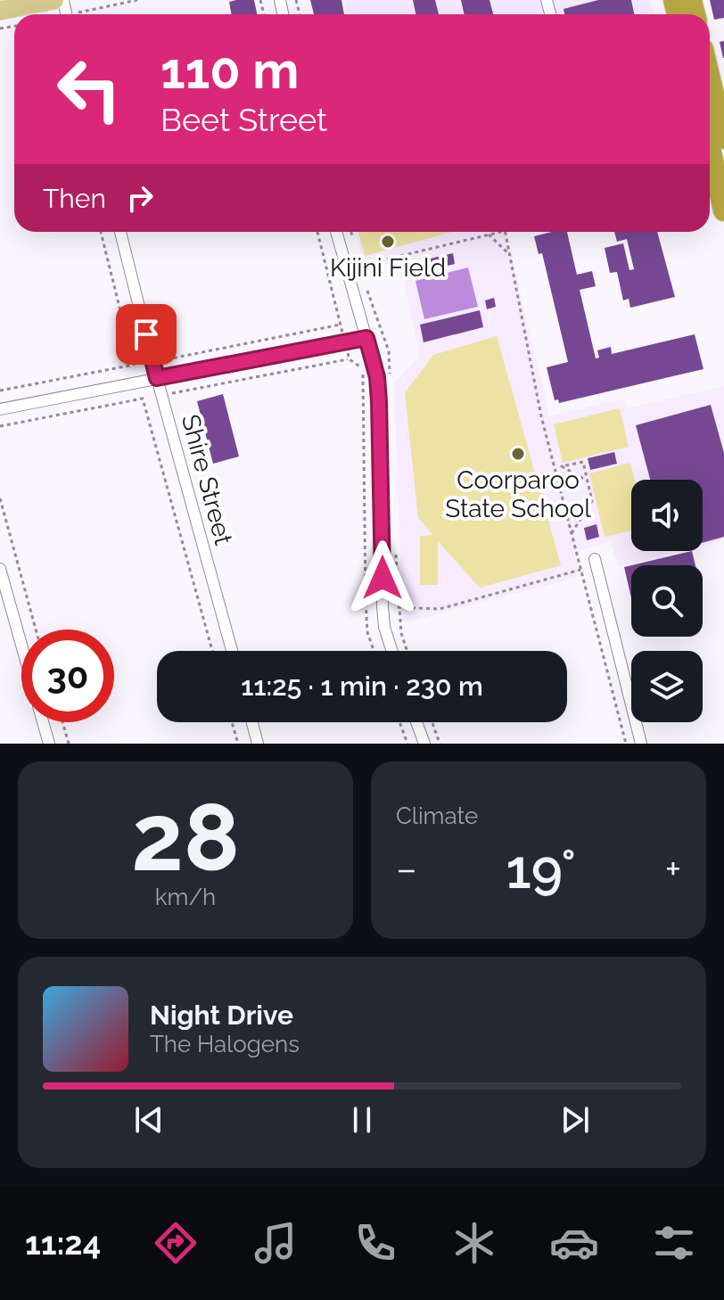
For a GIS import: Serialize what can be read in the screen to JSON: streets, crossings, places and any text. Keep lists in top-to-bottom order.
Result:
{
  "streets": {
    "street": ["Shire Street"]
  },
  "places": ["Kijini Field", "Coorparoo State School"],
  "page": {
    "turn": ["110 m", "Beet Street"],
    "then": "Then",
    "limit": "30",
    "trip": "11:25 · 1 min · 230 m",
    "tile": [
      ["28", "km/h"],
      "Climate"
    ],
    "heat": ["−", "19°", "+"],
    "song": ["Night Drive", "The Halogens"],
    "tabs": "11:24"
  }
}
